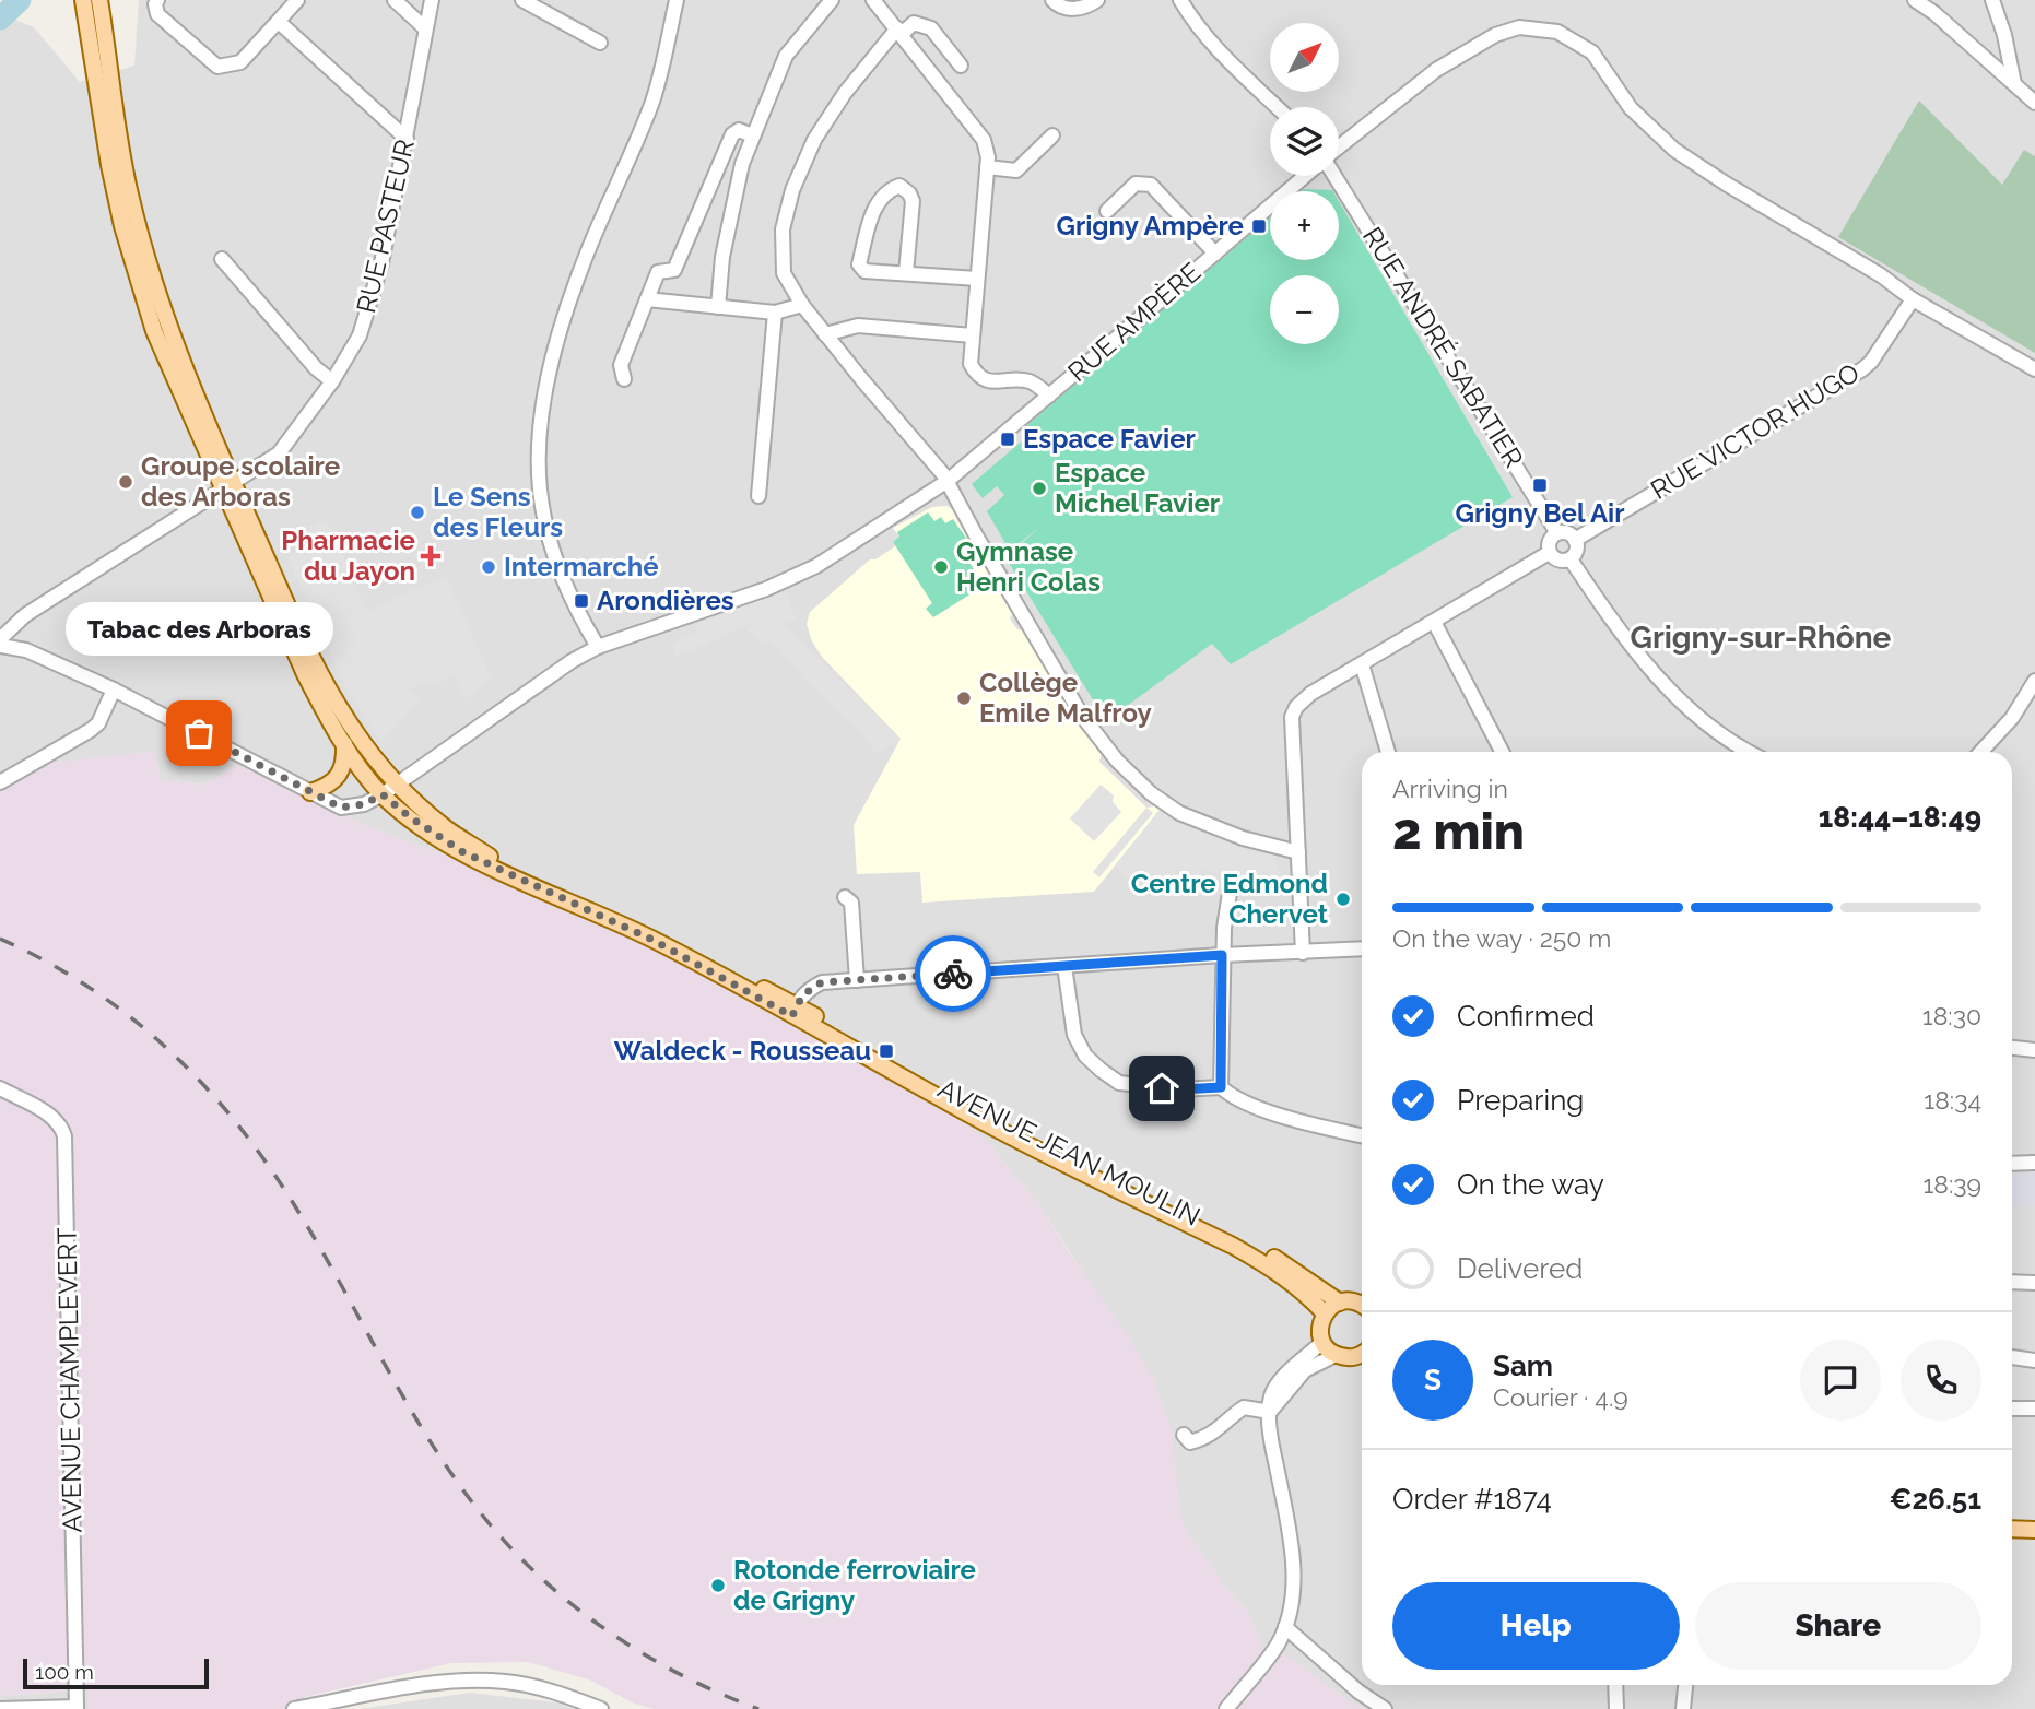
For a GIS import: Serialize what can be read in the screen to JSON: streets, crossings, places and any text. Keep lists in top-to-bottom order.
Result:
{
  "streets": {
    "main road": ["AVENUE JEAN MOULIN"],
    "street": [
      "RUE PASTEUR",
      "RUE AMPÈRE",
      "RUE ANDRÉ SABATIER",
      "RUE VICTOR HUGO",
      "AVENUE CHAMPLEVERT"
    ]
  },
  "crossings": [
    ["RUE AMPÈRE", "RUE VICTOR HUGO"],
    ["RUE ANDRÉ SABATIER", "RUE VICTOR HUGO"]
  ],
  "districts": ["Grigny-sur-Rhône"],
  "places": {
    "transit": [
      "Grigny Ampère",
      "Espace Favier",
      "Grigny Bel Air",
      "Arondières",
      "Waldeck - Rousseau"
    ],
    "other": [
      "Groupe scolaire des Arboras",
      "Espace Michel Favier",
      "Le Sens des Fleurs",
      "Intermarché",
      "Gymnase Henri Colas",
      "Collège Emile Malfroy",
      "Tabac des Arboras",
      "Centre Edmond Chervet",
      "Rotonde ferroviaire de Grigny"
    ],
    "health": ["Pharmacie du Jayon"]
  },
  "scale_bar": "100 m",
  "north": "top right",
  "page": {
    "map_buttons": ["+", "−"],
    "bubble": "Tabac des Arboras",
    "heading": ["2 min", "Arriving in", "18:44–18:49"],
    "panel": [
      "Sam",
      "Courier · 4.9",
      "Order #1874",
      "€26.51"
    ],
    "bar": "On the way · 250 m",
    "list": [
      ["Confirmed", "18:30"],
      ["Preparing", "18:34"],
      ["On the way", "18:39"],
      "Delivered"
    ],
    "round": "S",
    "buttons": ["Help", "Share"],
    "scale": "100 m"
  }
}
